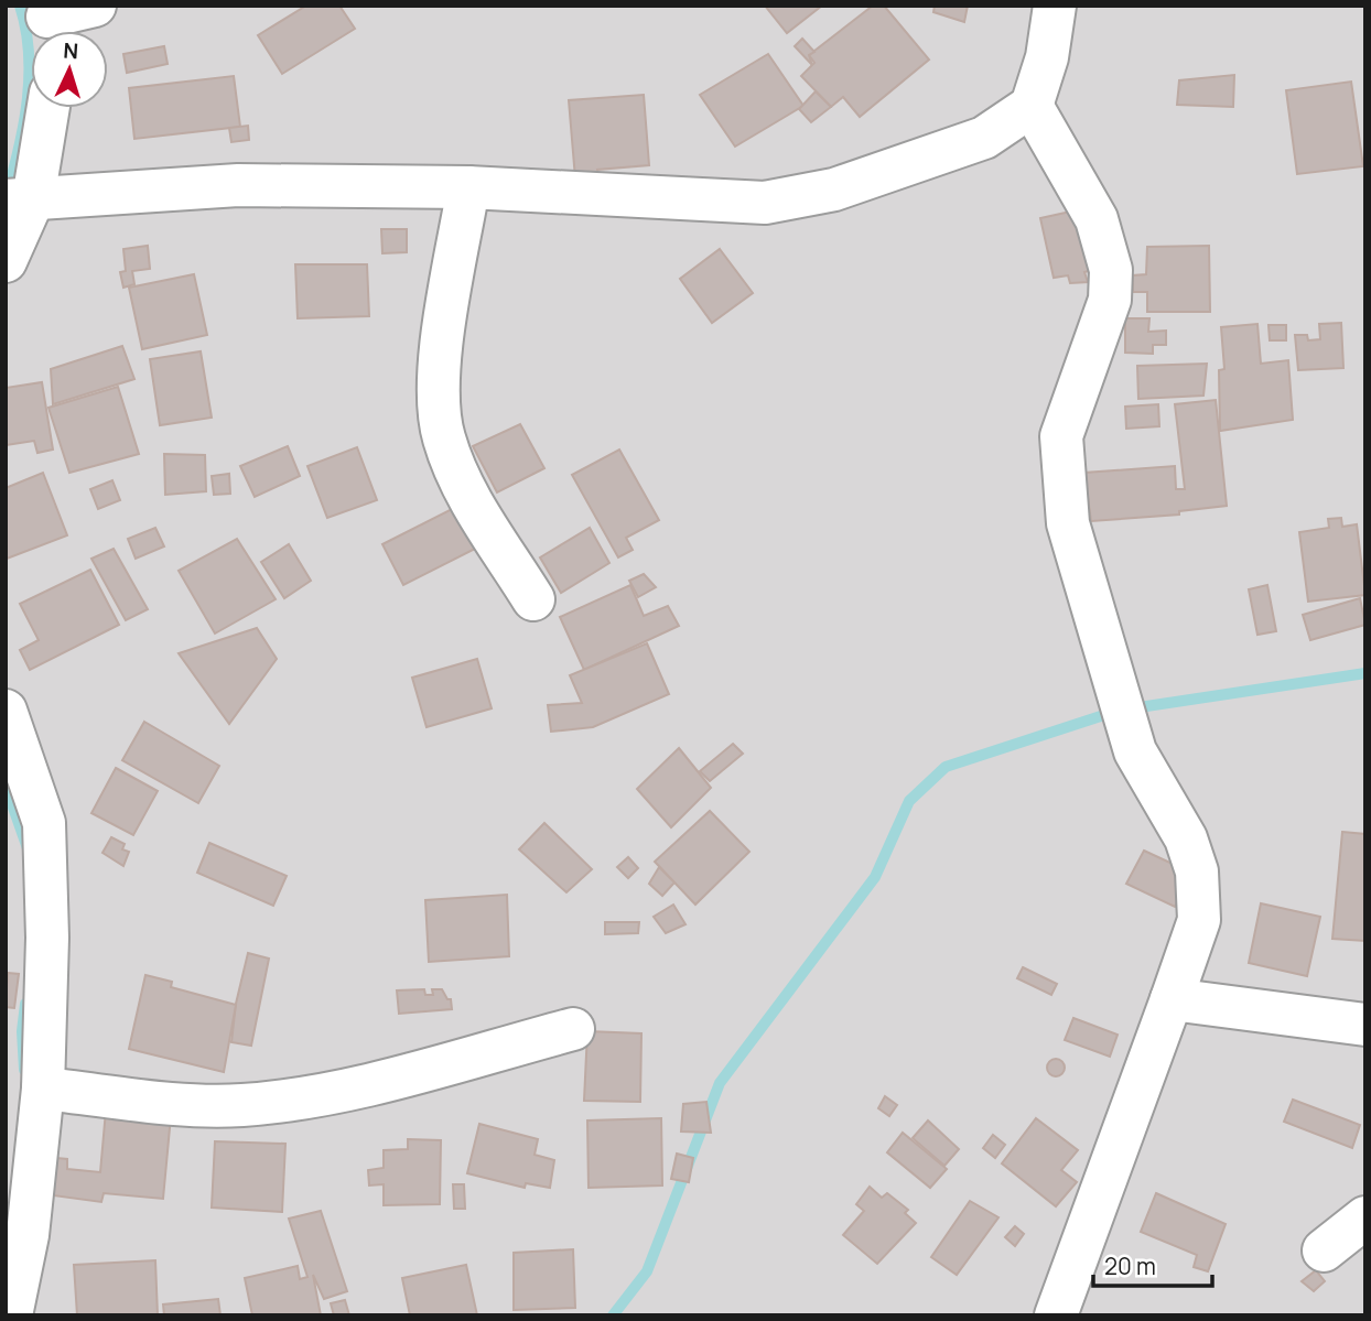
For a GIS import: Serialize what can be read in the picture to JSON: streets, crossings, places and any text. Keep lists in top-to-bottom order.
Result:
{
  "scale_bar": "20 m",
  "north": "top"
}
